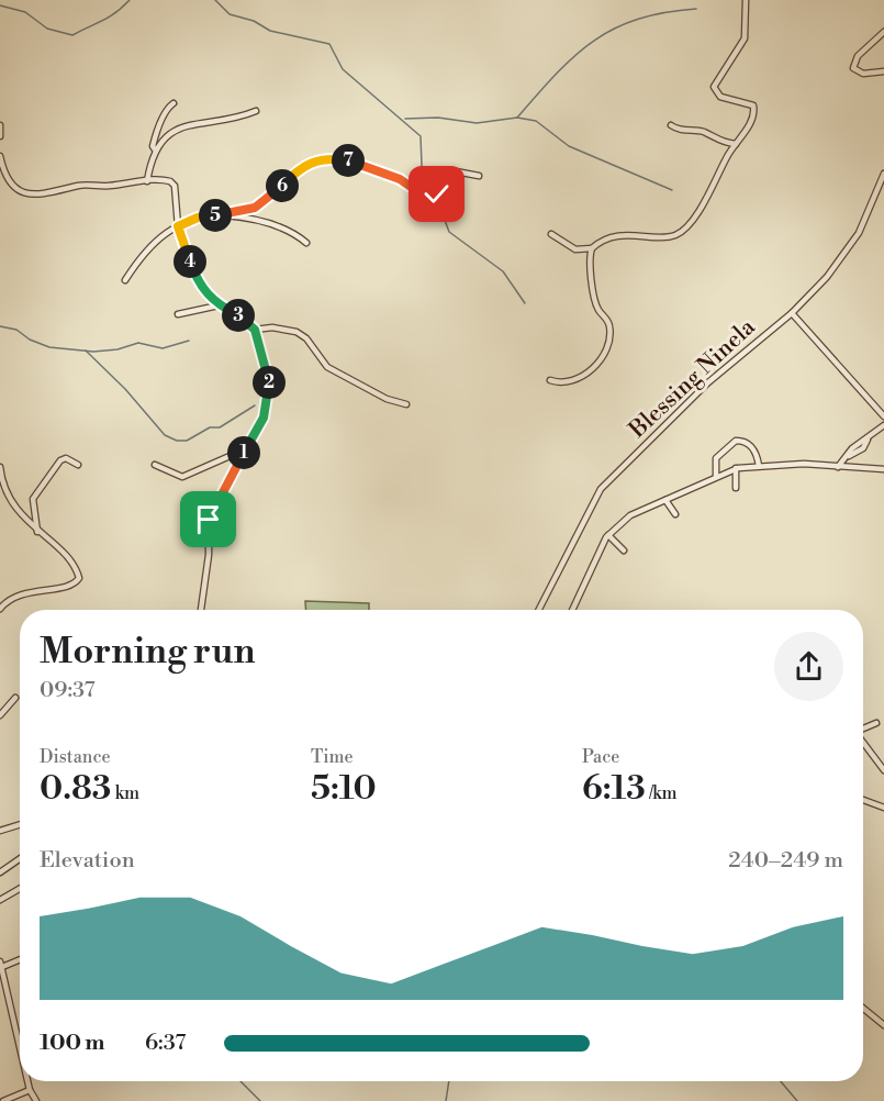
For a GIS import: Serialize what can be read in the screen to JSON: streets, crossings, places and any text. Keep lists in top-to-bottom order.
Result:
{
  "streets": {
    "street": ["Blessing Ninela"]
  },
  "page": {
    "pins": [
      "7",
      "6",
      "5",
      "4",
      "3",
      "2",
      "1"
    ],
    "heading": ["Morning run", "09:37"],
    "stats": [
      ["Distance", "0.83 km"],
      ["Time", "5:10"],
      ["Pace", "6:13 /km"]
    ],
    "chart": ["Elevation", "240–249 m"],
    "list": [
      {
        "name": "100 m",
        "note": "6:37"
      }
    ]
  }
}
